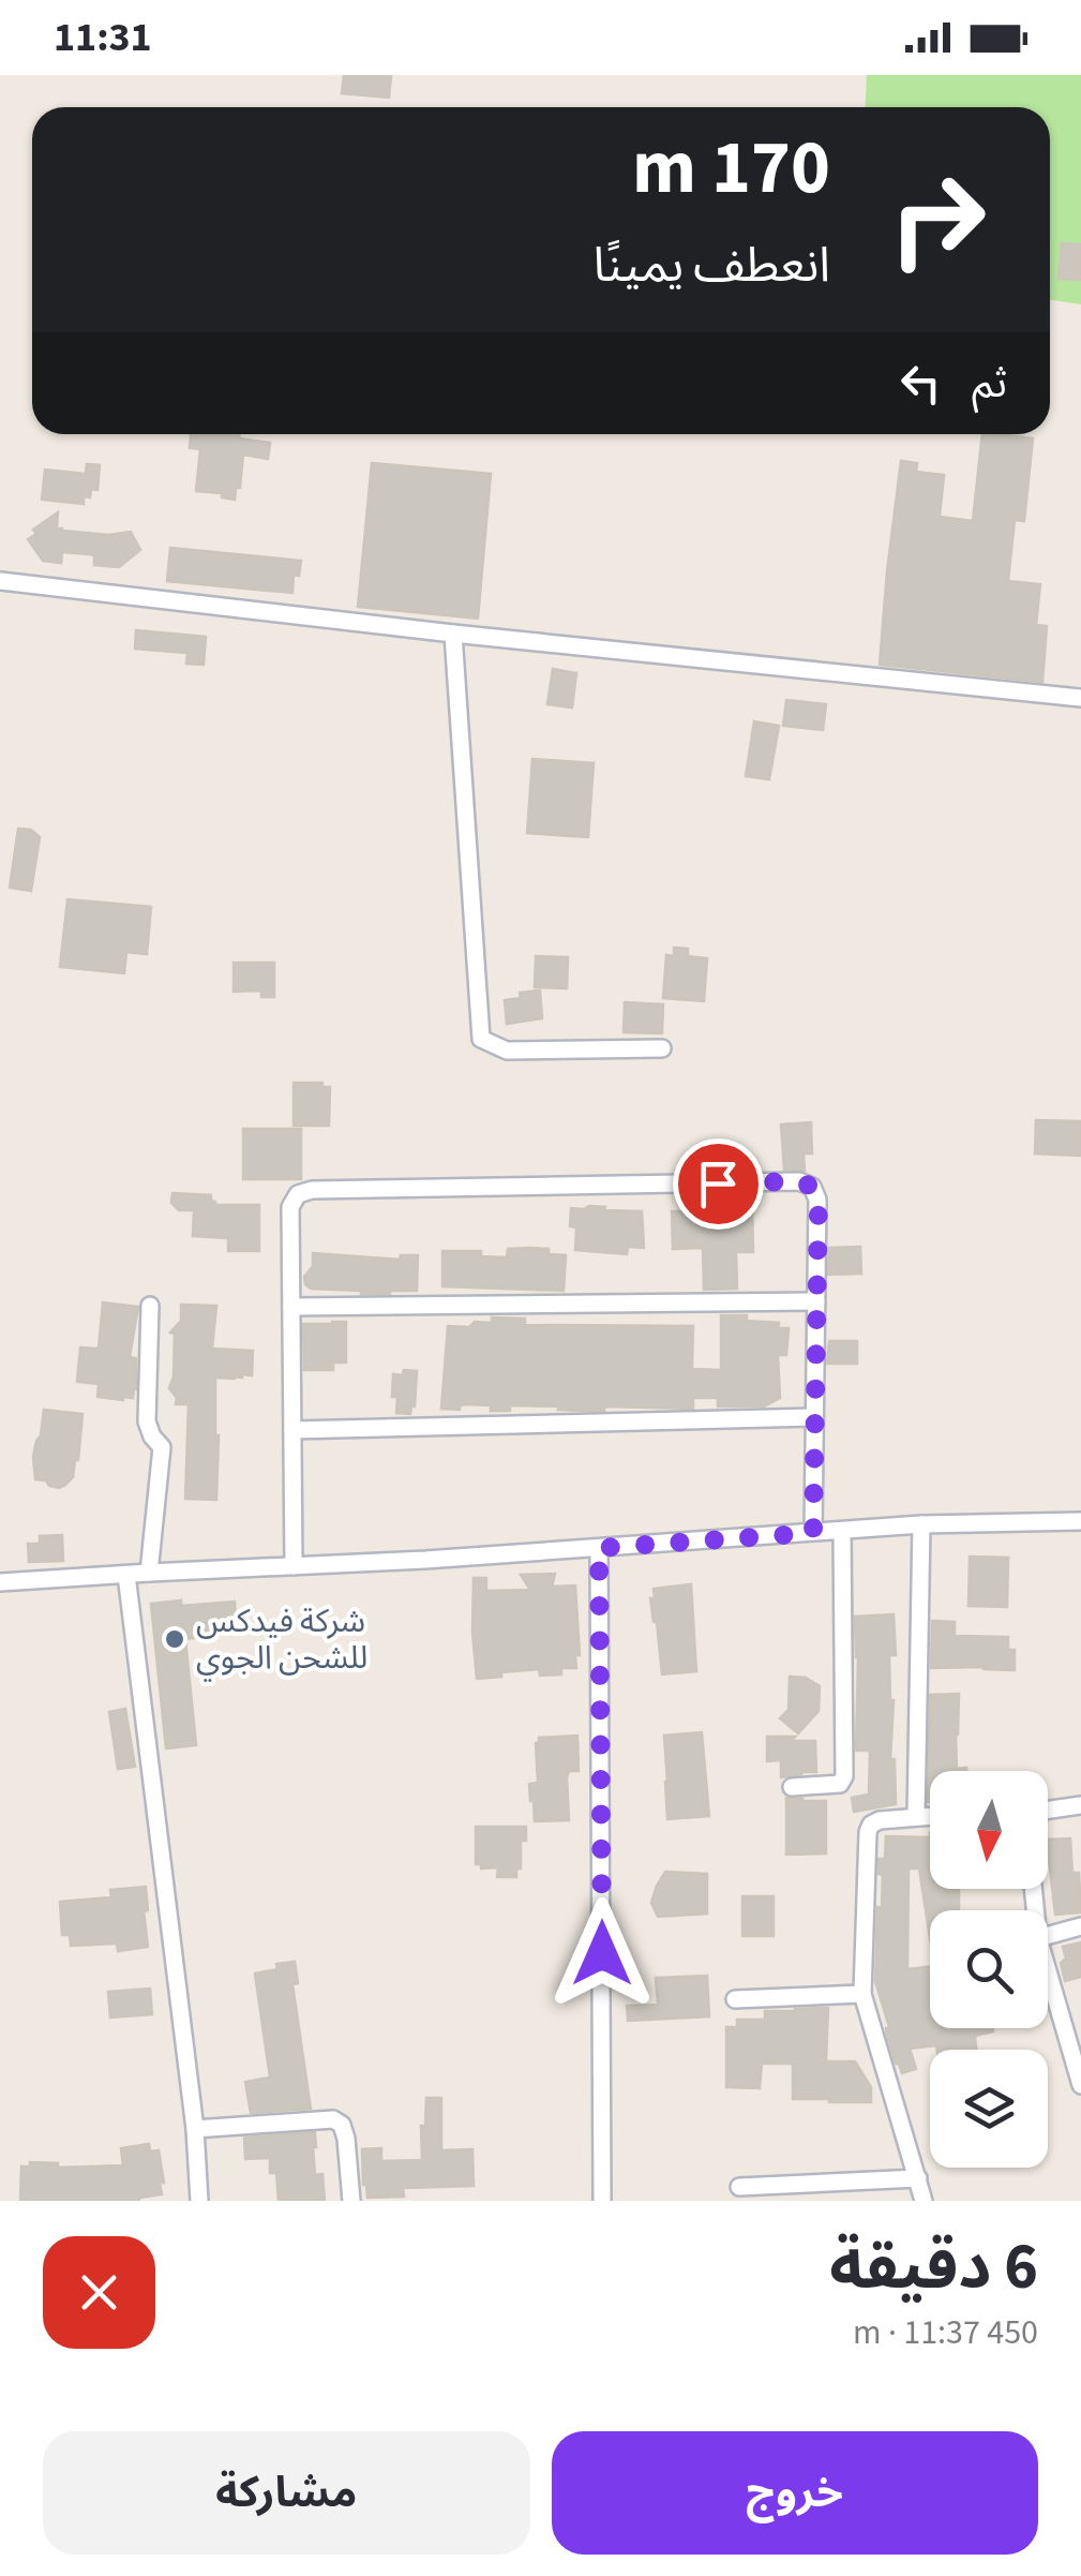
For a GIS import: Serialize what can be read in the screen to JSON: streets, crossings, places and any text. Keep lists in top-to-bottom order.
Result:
{
  "places": ["شركة فيدكس للشحن الجوي"],
  "north": "bottom",
  "page": {
    "status": "11:31",
    "turn": ["170 m", "انعطف يمينًا"],
    "then": "ثم",
    "heading": ["6 دقيقة", "450 m · 11:37"],
    "buttons": ["خروج", "مشاركة"]
  }
}
